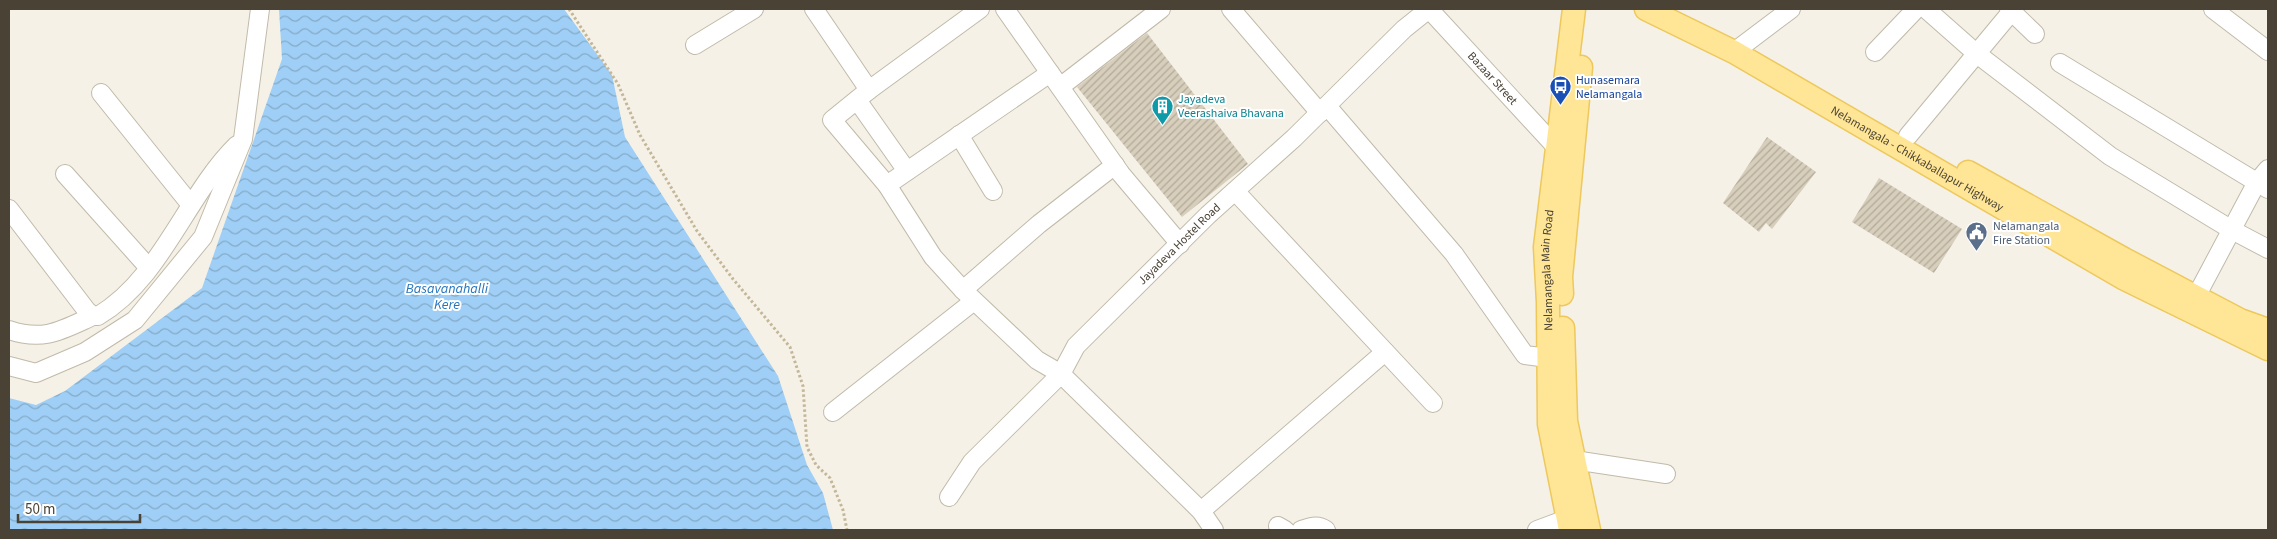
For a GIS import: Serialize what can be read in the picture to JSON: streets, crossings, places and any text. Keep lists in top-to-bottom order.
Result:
{
  "streets": {
    "main road": ["Nelamangala - Chikkaballapur Highway", "Nelamangala Main Road"],
    "street": ["Bazaar Street", "Jayadeva Hostel Road"]
  },
  "crossings": [
    ["Bazaar Street", "Jayadeva Hostel Road"],
    ["Bazaar Street", "Nelamangala Main Road"]
  ],
  "water": ["Basavanahalli Kere"],
  "places": {
    "bus stop": ["Hunasemara Nelamangala"],
    "building": ["Jayadeva Veerashaiva Bhavana"],
    "public building": ["Nelamangala Fire Station"]
  },
  "scale_bar": "50 m"
}
